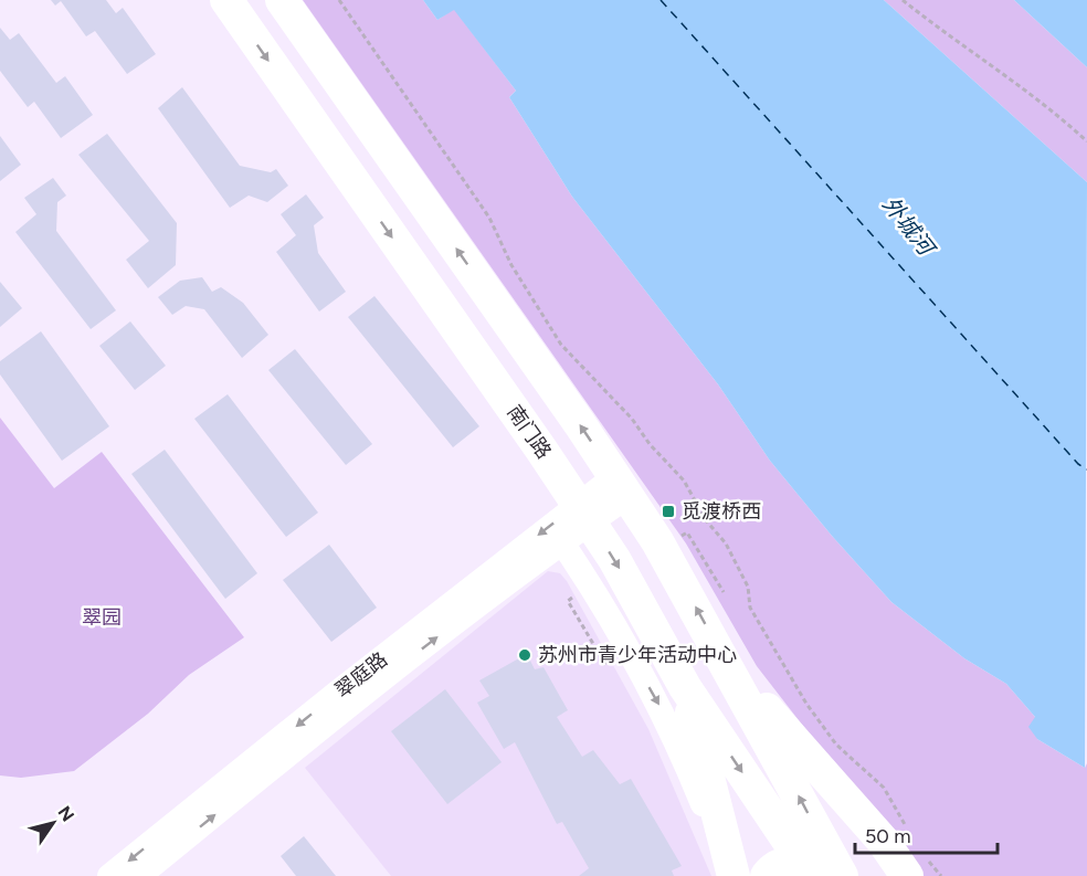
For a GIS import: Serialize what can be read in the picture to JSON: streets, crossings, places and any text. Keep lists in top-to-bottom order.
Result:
{
  "streets": {
    "main road": ["南门路"],
    "street": ["翠庭路"]
  },
  "crossings": [
    ["南门路", "翠庭路"]
  ],
  "water": ["外城河"],
  "parks": ["翠园"],
  "places": {
    "transit": ["觅渡桥西"],
    "other": ["苏州市青少年活动中心"]
  },
  "scale_bar": "50 m",
  "north": "top right"
}
